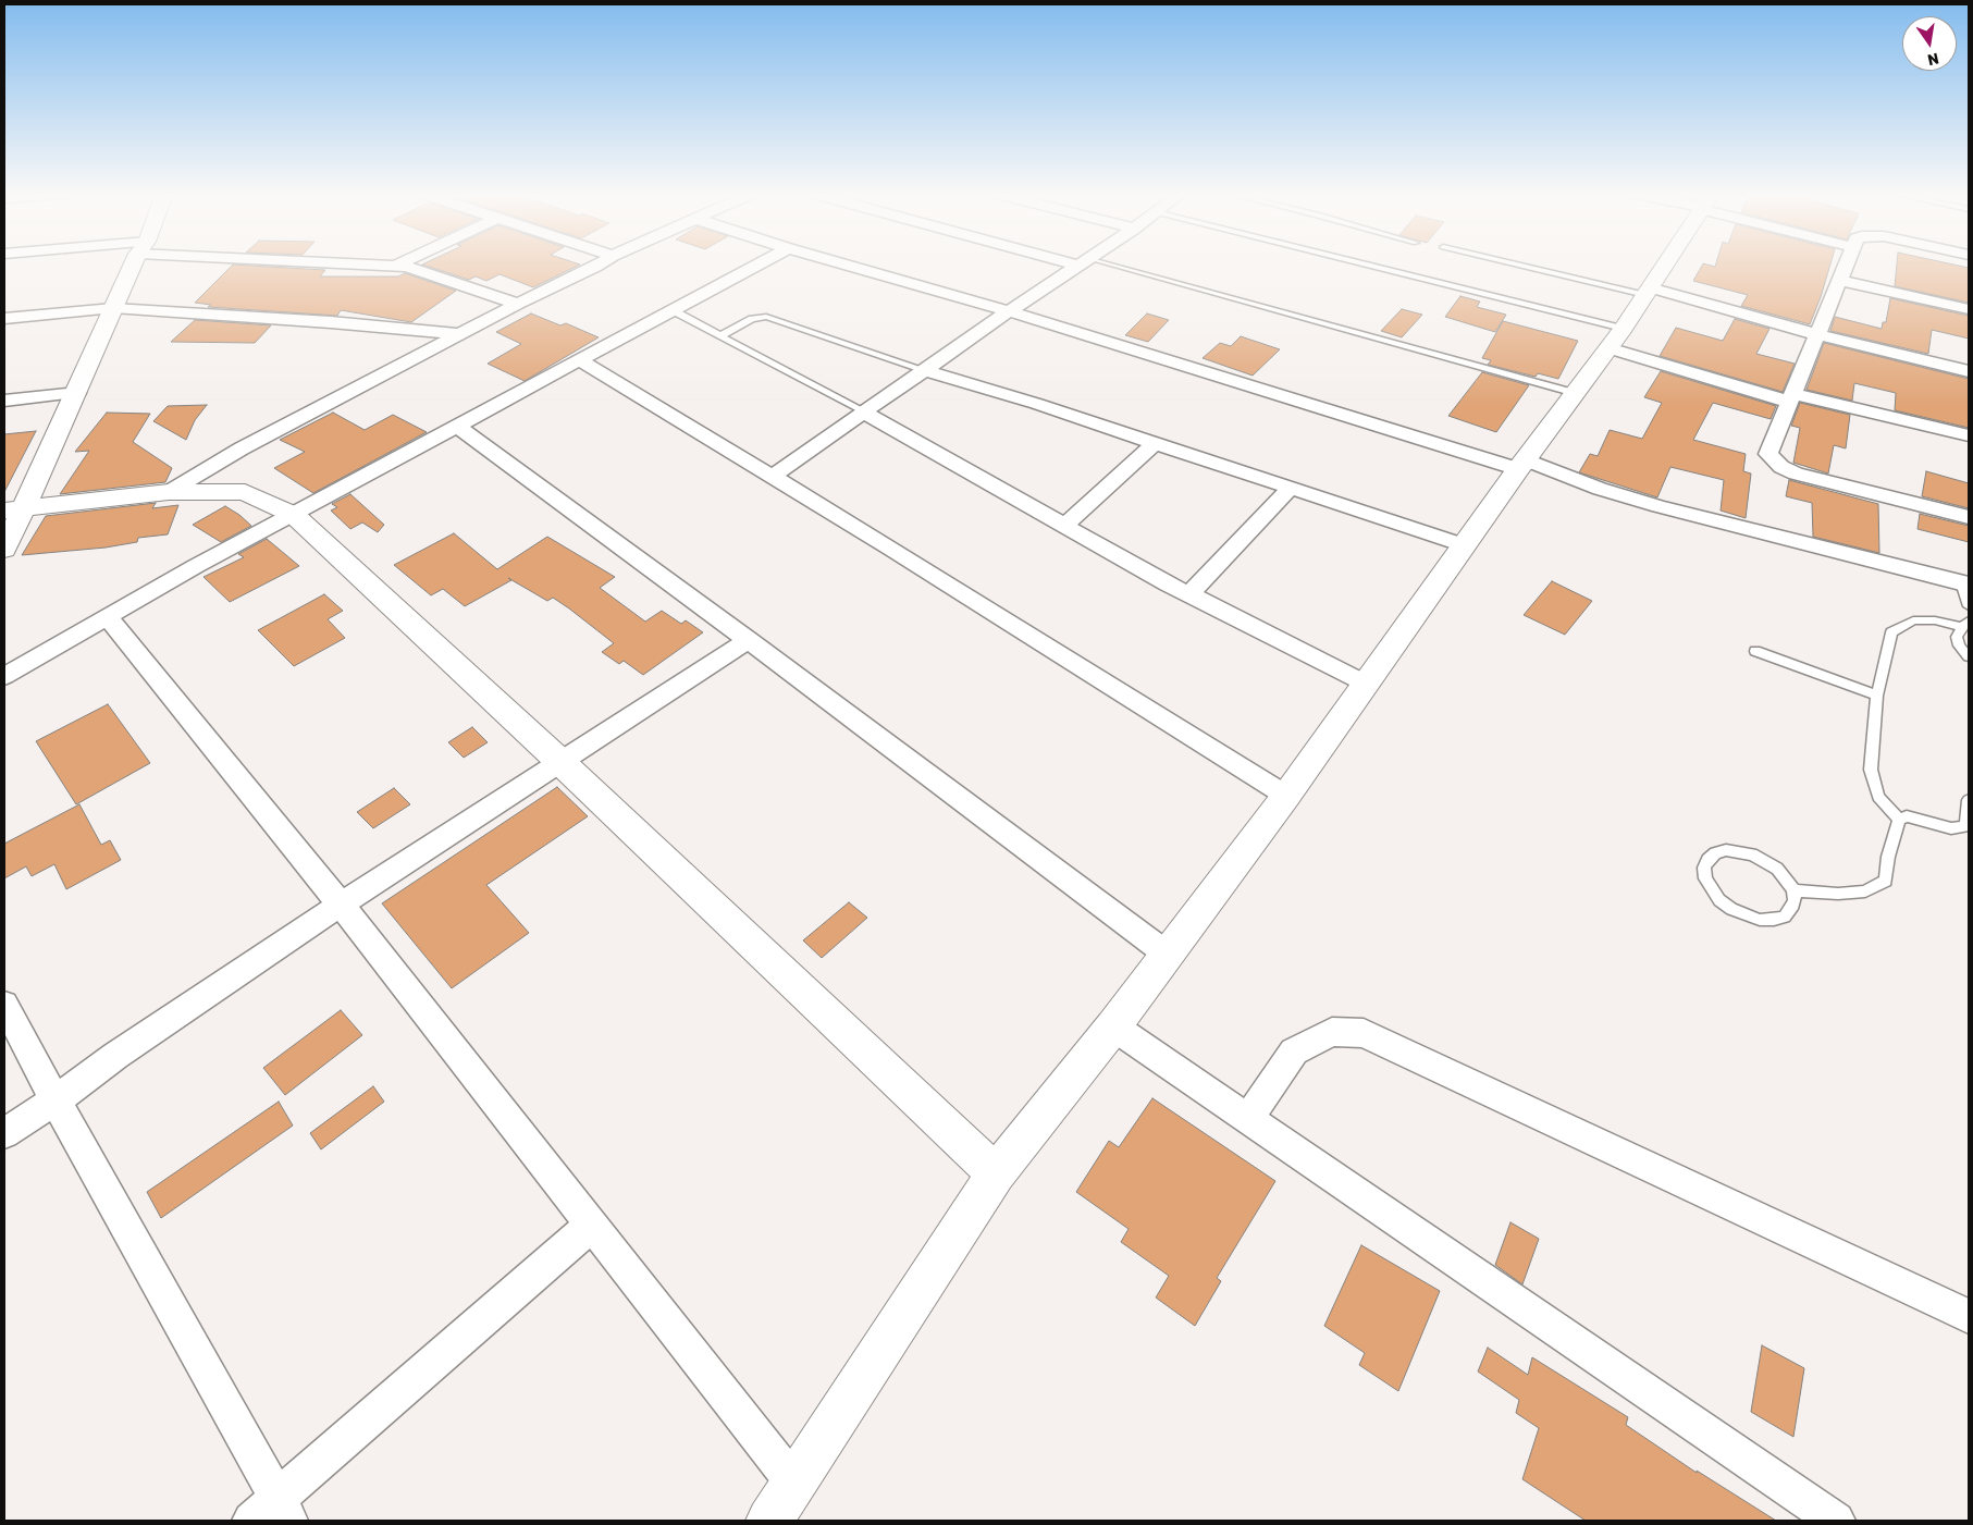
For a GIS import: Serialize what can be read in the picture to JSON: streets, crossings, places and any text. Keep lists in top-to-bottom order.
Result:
{
  "north": "bottom"
}
